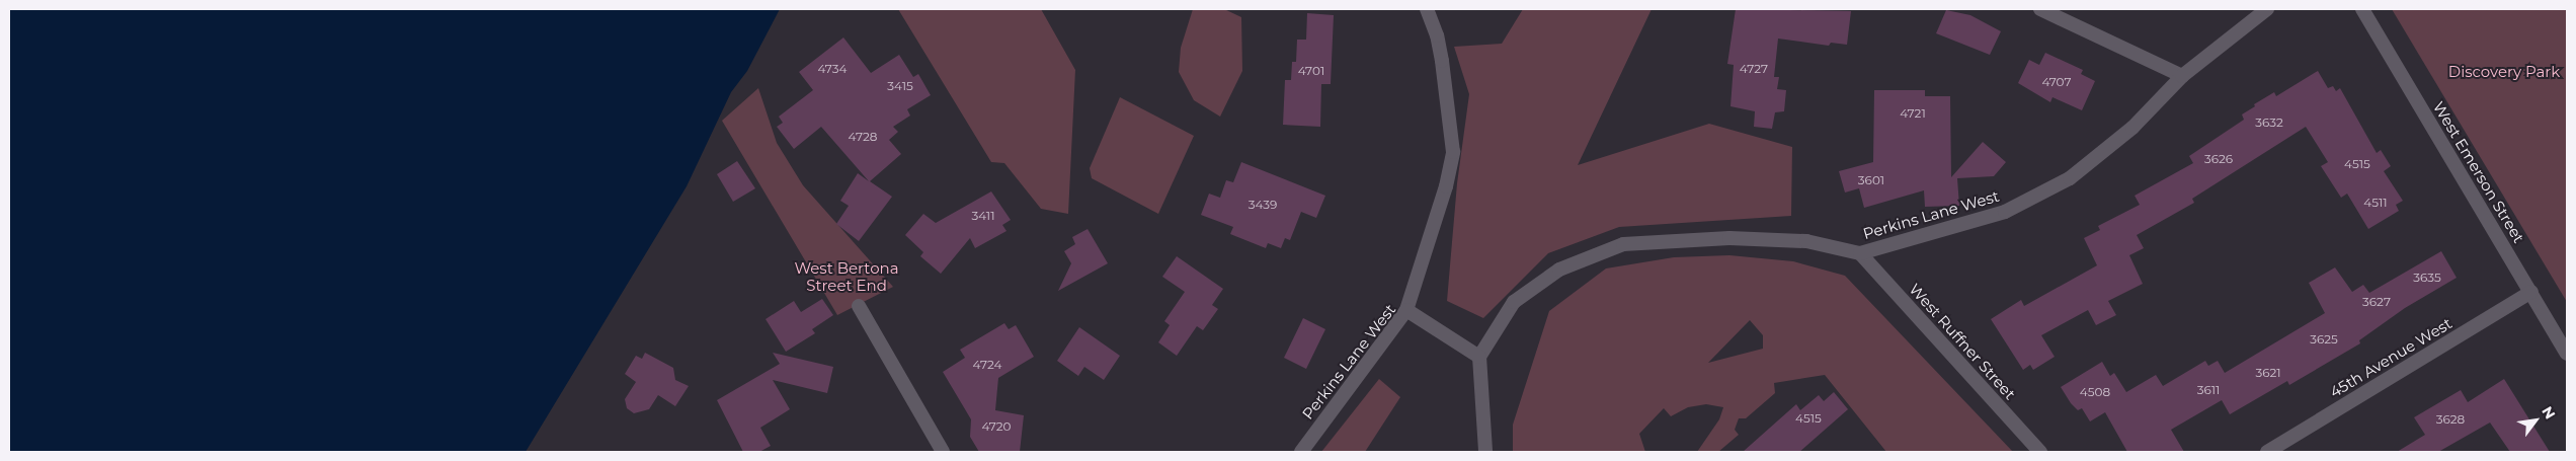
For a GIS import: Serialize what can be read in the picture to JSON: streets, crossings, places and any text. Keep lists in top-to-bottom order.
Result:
{
  "streets": {
    "street": [
      "West Emerson Street",
      "Perkins Lane West",
      "West Ruffner Street",
      "45th Avenue West"
    ]
  },
  "crossings": [
    ["West Emerson Street", "45th Avenue West"],
    ["Perkins Lane West", "West Ruffner Street"]
  ],
  "parks": ["Discovery Park", "West Bertona Street End"],
  "house_numbers": [
    "4734",
    "4727",
    "4701",
    "4707",
    "3415",
    "4721",
    "3632",
    "4728",
    "3626",
    "4515",
    "3601",
    "4511",
    "3439",
    "3411",
    "3635",
    "3627",
    "3625",
    "4724",
    "3621",
    "3611",
    "4508",
    "4515",
    "3628",
    "4720"
  ],
  "north": "top right"
}
